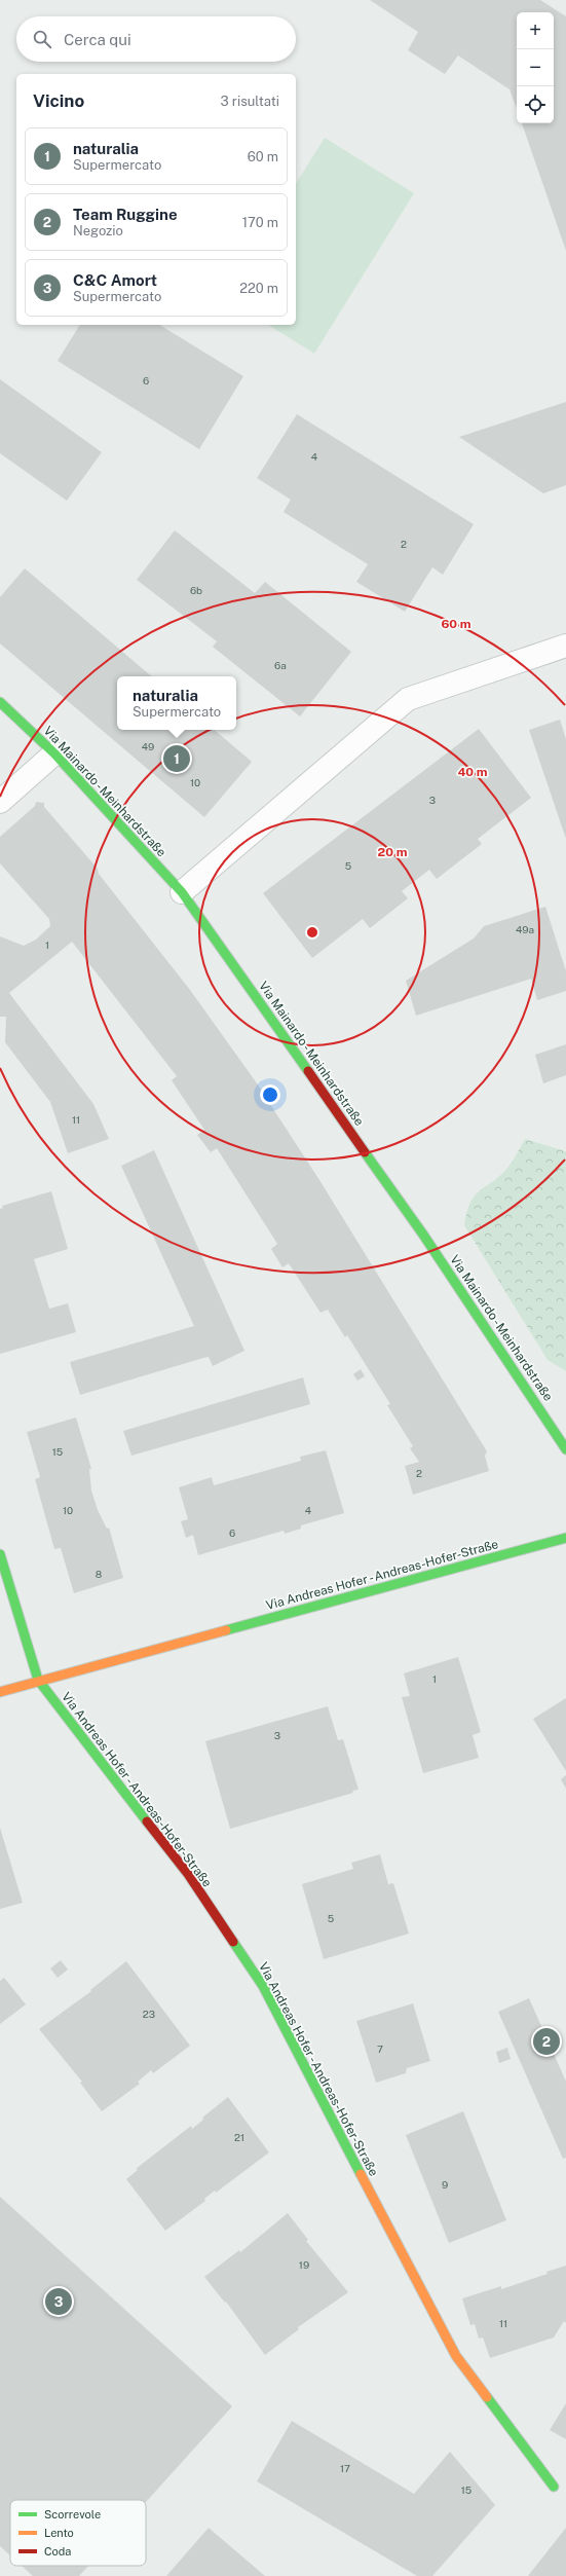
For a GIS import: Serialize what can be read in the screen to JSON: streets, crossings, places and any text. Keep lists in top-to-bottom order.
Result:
{
  "streets": {
    "street": ["Via Mainardo - Meinhardstraße", "Via Andreas Hofer - Andreas-Hofer-Straße"]
  },
  "house_numbers": [
    "6",
    "4",
    "2",
    "6b",
    "6a",
    "49",
    "10",
    "3",
    "5",
    "49a",
    "1",
    "11",
    "15",
    "2",
    "10",
    "4",
    "6",
    "8",
    "1",
    "3",
    "5",
    "23",
    "7",
    "21",
    "9",
    "19",
    "11",
    "17",
    "15"
  ],
  "legend": ["Scorrevole", "Lento", "Coda"],
  "page": {
    "map_buttons": ["+", "−"],
    "search": "Cerca qui",
    "heading": ["Vicino", "3 risultati"],
    "list": [
      {
        "mark": "1",
        "name": "naturalia",
        "note": "Supermercato",
        "value": "60 m"
      },
      {
        "mark": "2",
        "name": "Team Ruggine",
        "note": "Negozio",
        "value": "170 m"
      },
      {
        "mark": "3",
        "name": "C&C Amort",
        "note": "Supermercato",
        "value": "220 m"
      }
    ],
    "popup": ["naturalia", "Supermercato"],
    "pins": ["1", "2", "3"]
  },
  "rings": ["60 m", "40 m", "20 m"]
}
